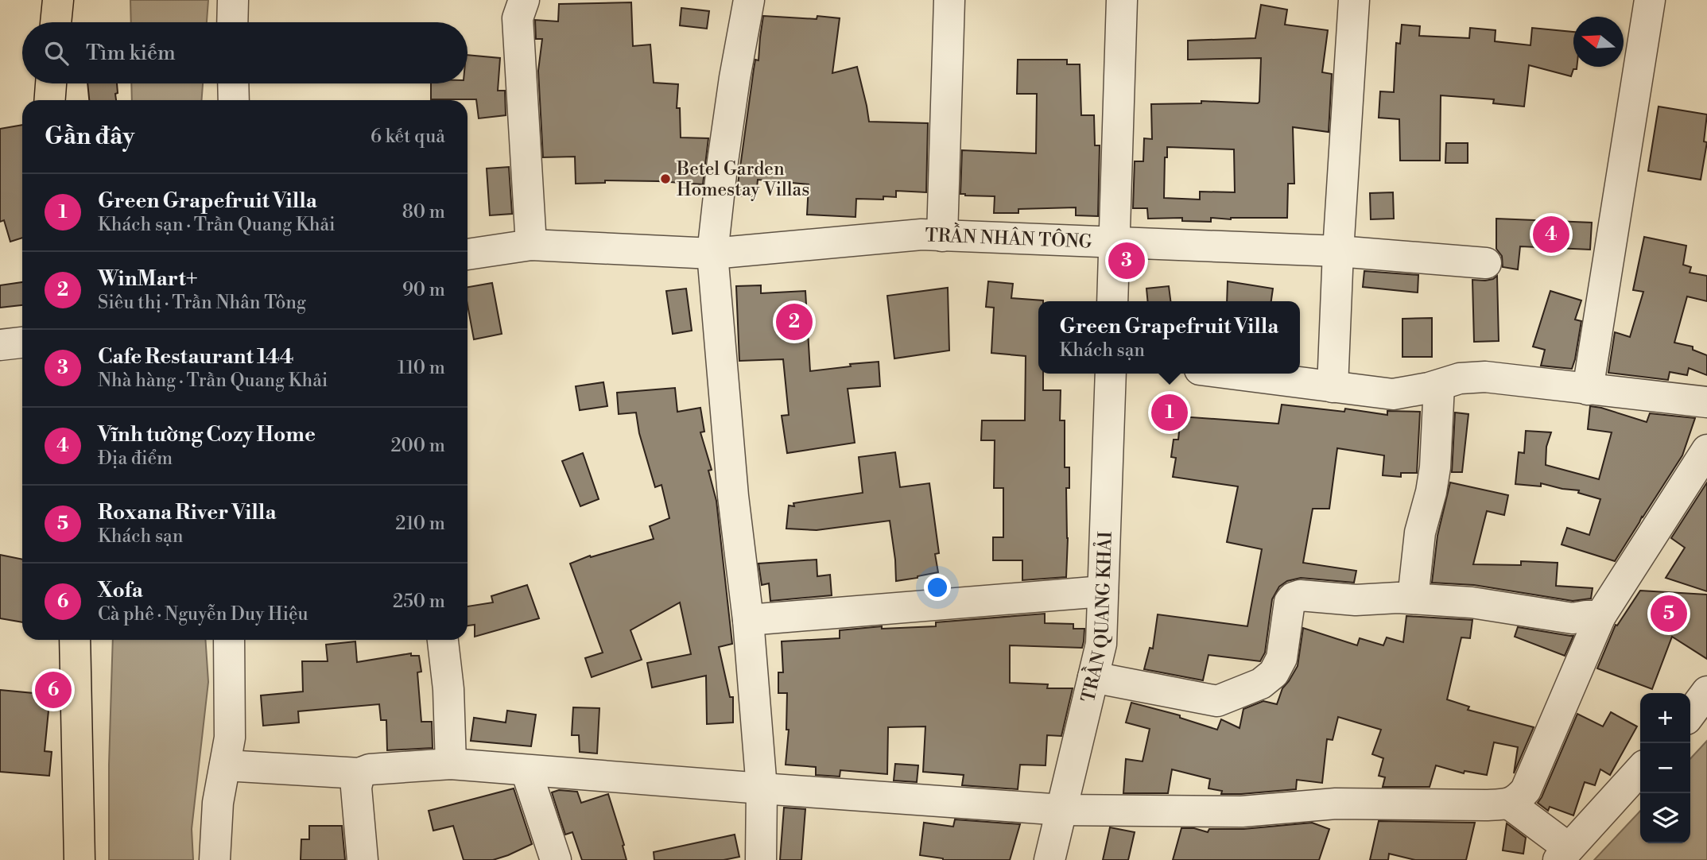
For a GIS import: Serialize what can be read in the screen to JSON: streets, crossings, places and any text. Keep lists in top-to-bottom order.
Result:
{
  "streets": {
    "street": ["TRẦN NHÂN TÔNG", "TRẦN QUANG KHẢI"]
  },
  "places": ["Betel Garden Homestay Villas"],
  "north": "left",
  "page": {
    "search": "Tìm kiếm",
    "heading": ["Gần đây", "6 kết quả"],
    "list": [
      {
        "mark": "1",
        "name": "Green Grapefruit Villa",
        "note": "Khách sạn · Trần Quang Khải",
        "value": "80 m"
      },
      {
        "mark": "2",
        "name": "WinMart+",
        "note": "Siêu thị · Trần Nhân Tông",
        "value": "90 m"
      },
      {
        "mark": "3",
        "name": "Cafe Restaurant 144",
        "note": "Nhà hàng · Trần Quang Khải",
        "value": "110 m"
      },
      {
        "mark": "4",
        "name": "Vĩnh tường Cozy Home",
        "note": "Địa điểm",
        "value": "200 m"
      },
      {
        "mark": "5",
        "name": "Roxana River Villa",
        "note": "Khách sạn",
        "value": "210 m"
      },
      {
        "mark": "6",
        "name": "Xofa",
        "note": "Cà phê · Nguyễn Duy Hiệu",
        "value": "250 m"
      }
    ],
    "pins": [
      "4",
      "3",
      "2",
      "1",
      "5",
      "6"
    ],
    "popup": ["Green Grapefruit Villa", "Khách sạn"],
    "map_buttons": ["+", "−"]
  }
}
